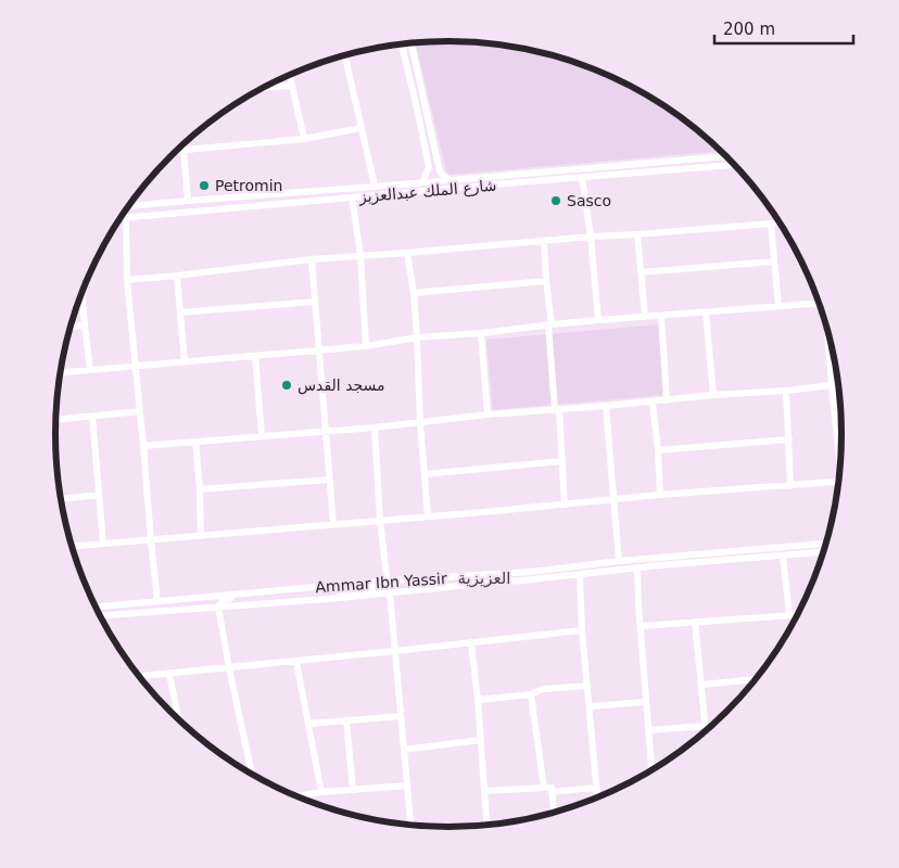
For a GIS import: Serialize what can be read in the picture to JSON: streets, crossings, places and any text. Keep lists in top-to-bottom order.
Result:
{
  "streets": {
    "street": ["شارع الملك عبدالعزيز", "Ammar Ibn Yassir"]
  },
  "districts": ["العزيزية"],
  "places": ["Petromin", "Sasco", "مسجد القدس"],
  "scale_bar": "200 m"
}
